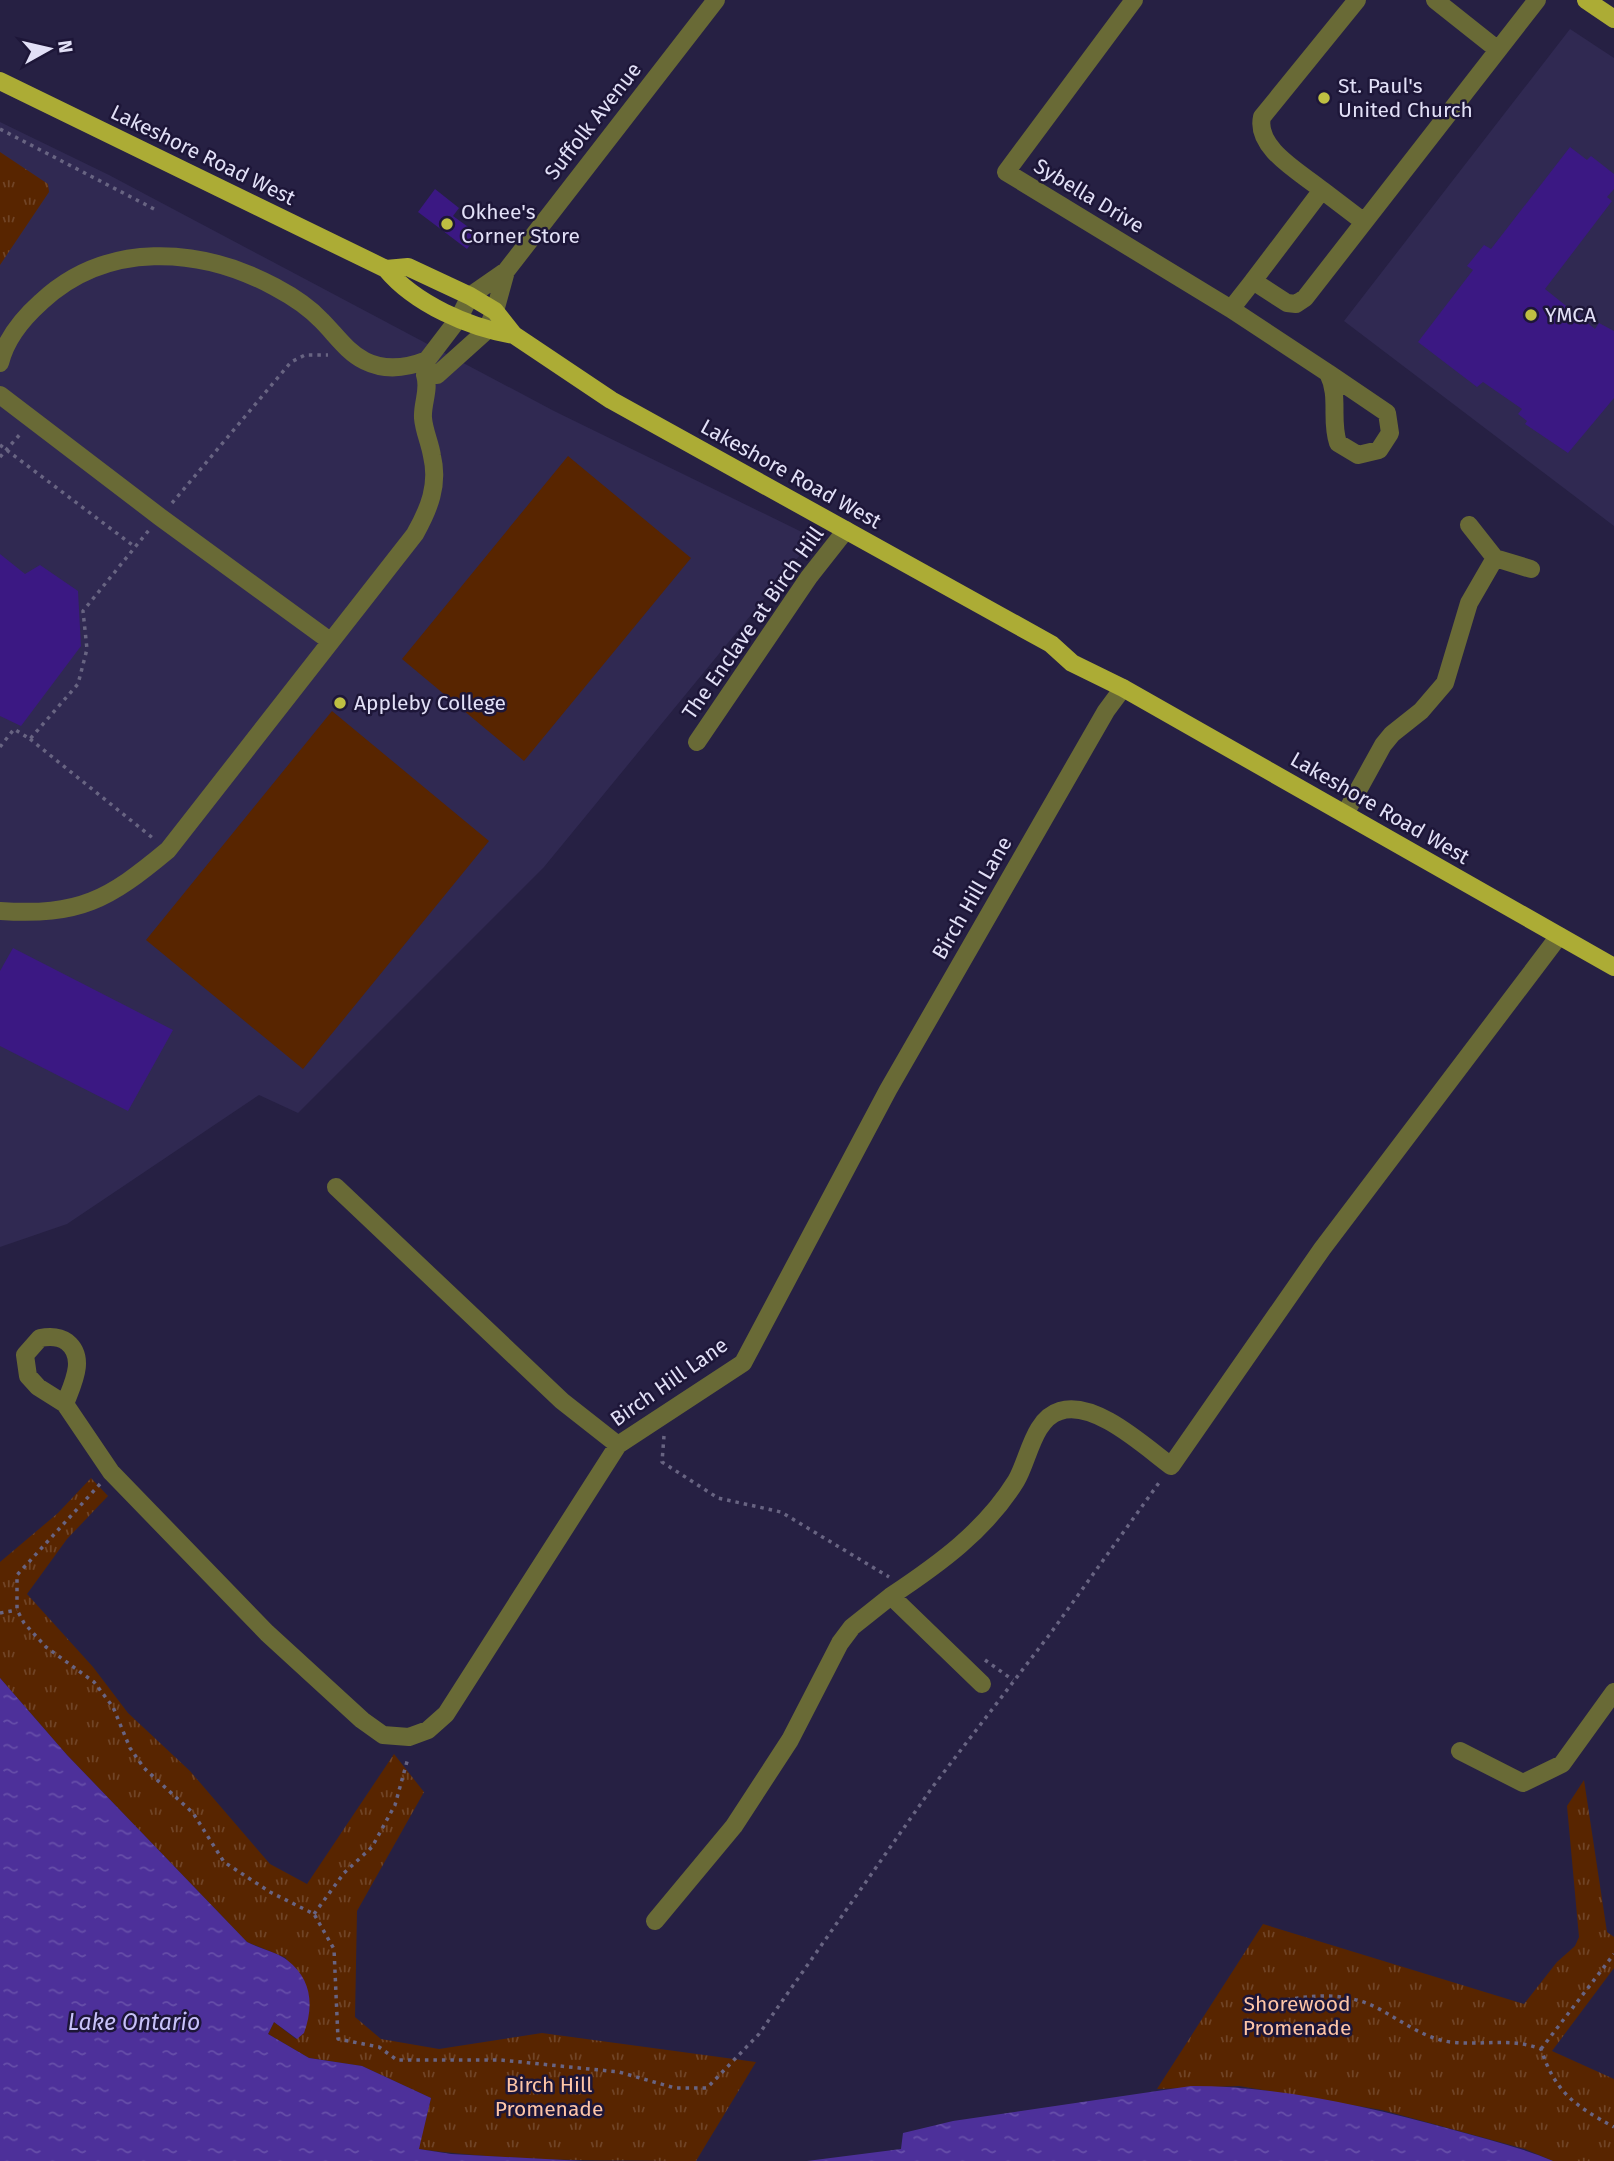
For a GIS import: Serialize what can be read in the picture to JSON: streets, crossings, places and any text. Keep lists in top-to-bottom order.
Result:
{
  "streets": {
    "main road": ["Lakeshore Road West"],
    "street": [
      "Suffolk Avenue",
      "Sybella Drive",
      "The Enclave at Birch Hill",
      "Birch Hill Lane"
    ]
  },
  "crossings": [
    ["Suffolk Avenue", "Lakeshore Road West"],
    ["Lakeshore Road West", "The Enclave at Birch Hill"],
    ["Lakeshore Road West", "Birch Hill Lane"]
  ],
  "water": ["Lake Ontario"],
  "parks": ["Shorewood Promenade", "Birch Hill Promenade"],
  "places": [
    "St. Paul's United Church",
    "Okhee's Corner Store",
    "YMCA",
    "Appleby College"
  ],
  "north": "right"
}
